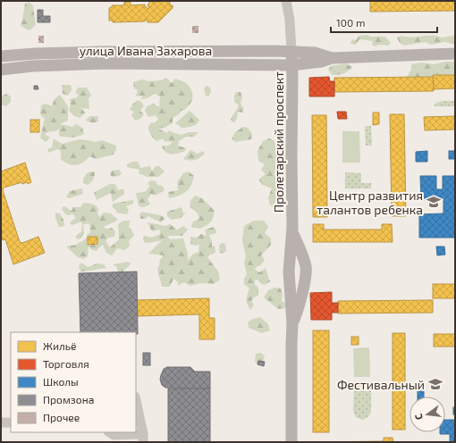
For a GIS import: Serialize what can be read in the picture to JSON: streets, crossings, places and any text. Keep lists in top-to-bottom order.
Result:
{
  "streets": {
    "main road": ["улица Ивана Захарова", "Пролетарский проспект"]
  },
  "crossings": [
    ["улица Ивана Захарова", "Пролетарский проспект"]
  ],
  "places": {
    "school or university": ["Центр развития талантов ребенка", "Фестивальный"]
  },
  "legend": [
    "Жильё",
    "Торговля",
    "Школы",
    "Промзона",
    "Прочее"
  ],
  "scale_bar": "100 m",
  "north": "left"
}
